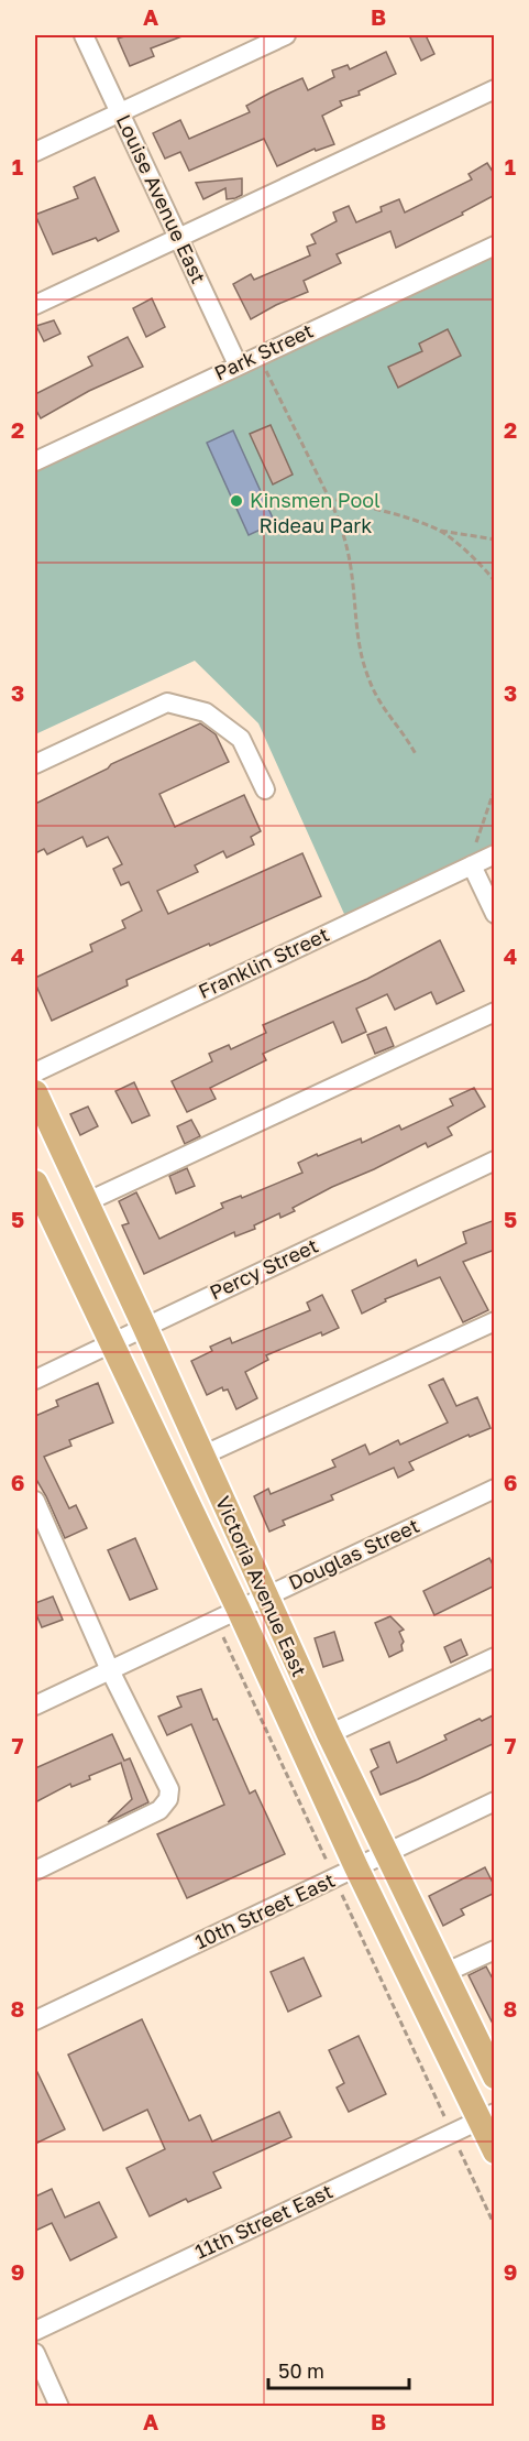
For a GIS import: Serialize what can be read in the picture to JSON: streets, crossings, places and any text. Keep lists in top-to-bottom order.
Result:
{
  "streets": {
    "main road": ["Victoria Avenue East"],
    "street": [
      "Louise Avenue East",
      "Park Street",
      "Franklin Street",
      "Percy Street",
      "Douglas Street",
      "10th Street East",
      "11th Street East"
    ]
  },
  "crossings": [
    ["Louise Avenue East", "Park Street"],
    ["Percy Street", "Victoria Avenue East"],
    ["Douglas Street", "Victoria Avenue East"],
    ["Victoria Avenue East", "10th Street East"],
    ["Victoria Avenue East", "11th Street East"]
  ],
  "parks": ["Rideau Park"],
  "places": ["Kinsmen Pool"],
  "scale_bar": "50 m",
  "grid": {
    "columns": ["A", "B"],
    "rows": [
      "1",
      "2",
      "3",
      "4",
      "5",
      "6",
      "7",
      "8",
      "9"
    ]
  }
}
